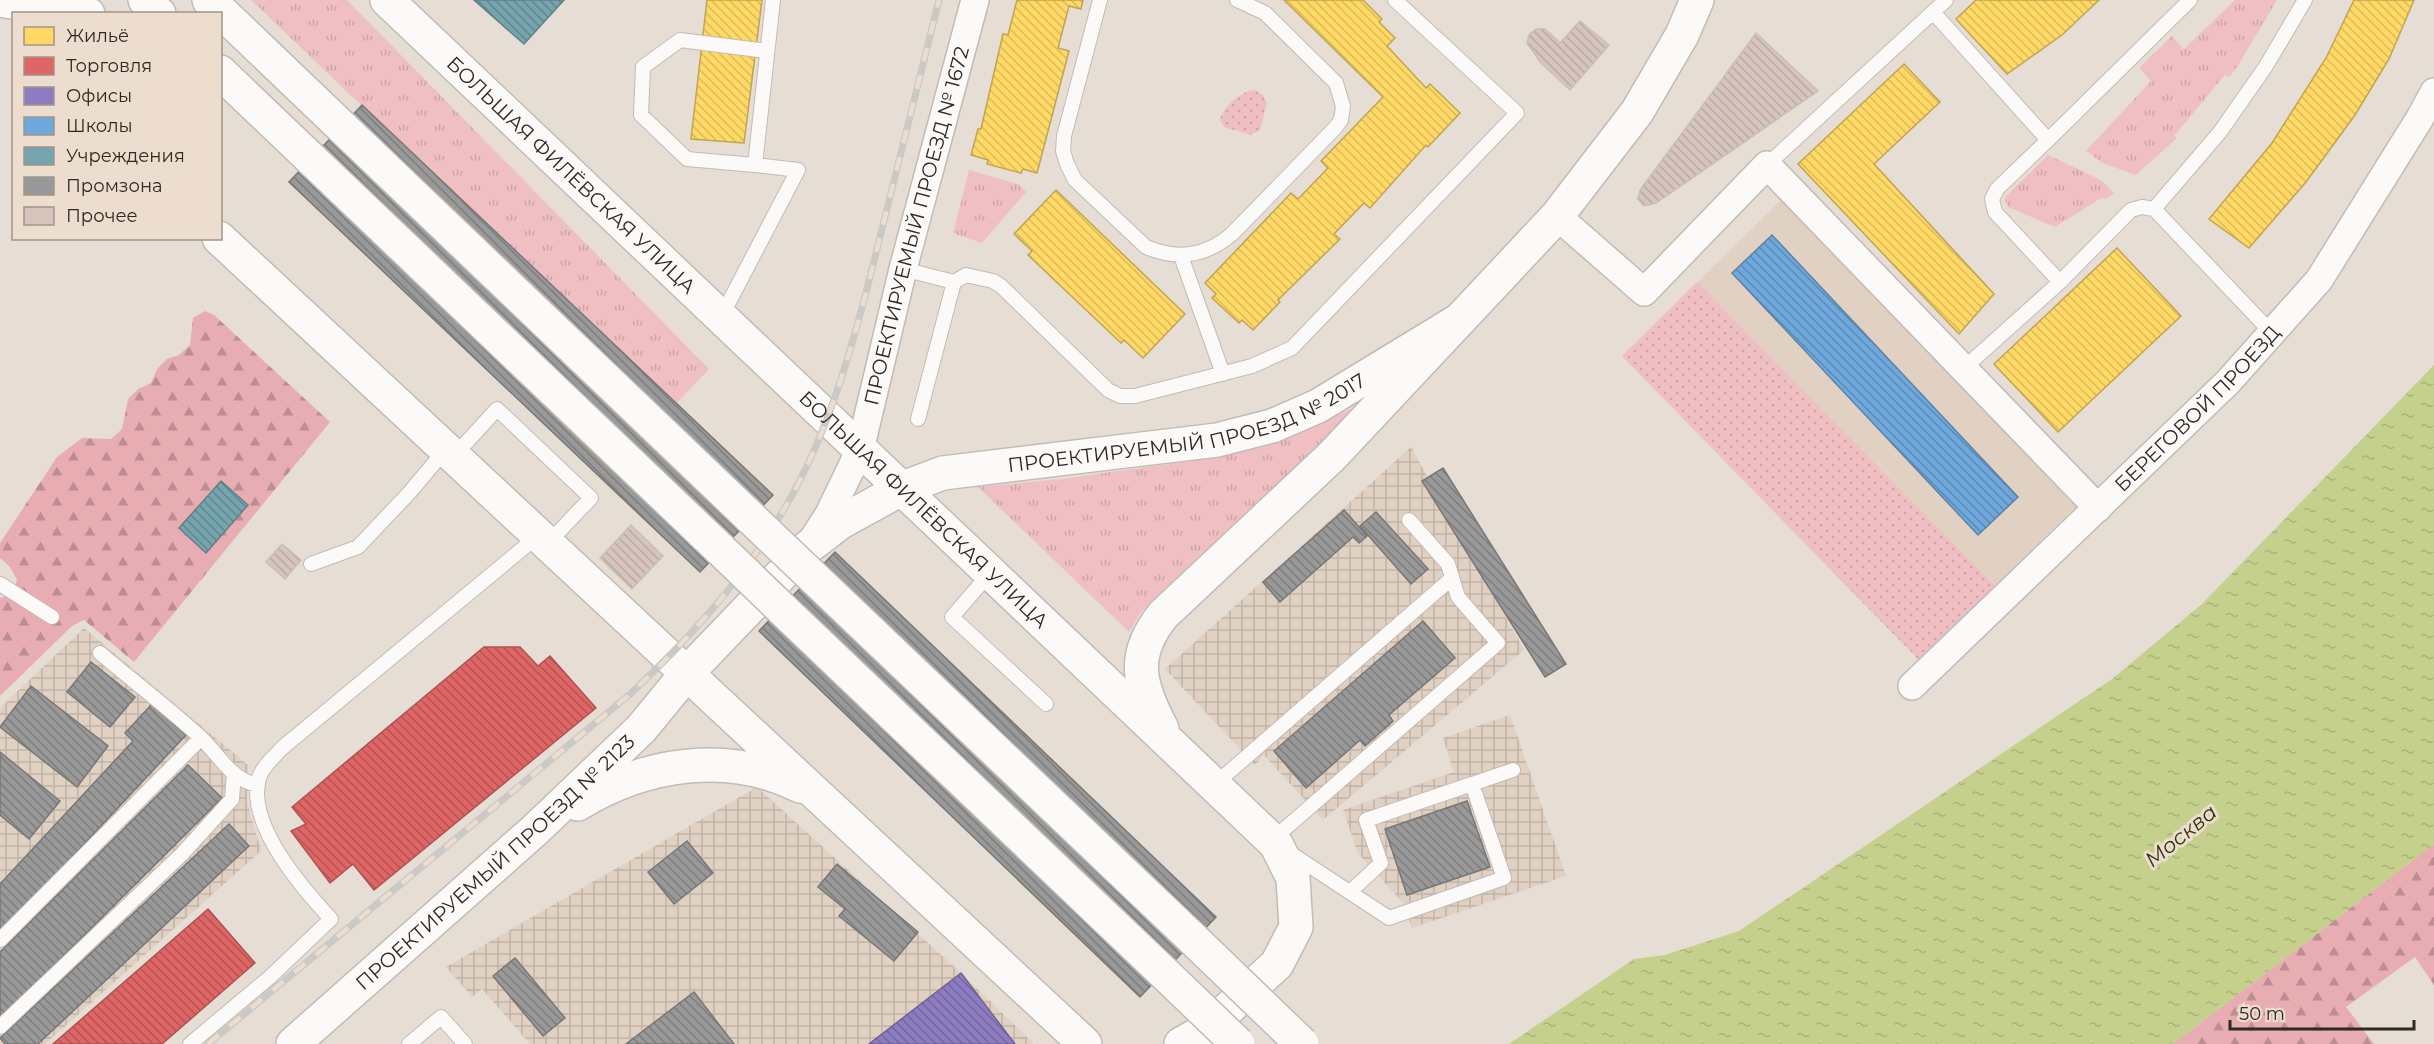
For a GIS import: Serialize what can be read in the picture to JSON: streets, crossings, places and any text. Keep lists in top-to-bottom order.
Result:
{
  "streets": {
    "street": [
      "БОЛЬШАЯ ФИЛЁВСКАЯ УЛИЦА",
      "ПРОЕКТИРУЕМЫЙ ПРОЕЗД № 1672",
      "БЕРЕГОВОЙ ПРОЕЗД",
      "ПРОЕКТИРУЕМЫЙ ПРОЕЗД № 2017",
      "ПРОЕКТИРУЕМЫЙ ПРОЕЗД № 2123"
    ]
  },
  "crossings": [
    ["БОЛЬШАЯ ФИЛЁВСКАЯ УЛИЦА", "ПРОЕКТИРУЕМЫЙ ПРОЕЗД № 1672"],
    ["БОЛЬШАЯ ФИЛЁВСКАЯ УЛИЦА", "ПРОЕКТИРУЕМЫЙ ПРОЕЗД № 2017"],
    ["ПРОЕКТИРУЕМЫЙ ПРОЕЗД № 1672", "ПРОЕКТИРУЕМЫЙ ПРОЕЗД № 2017"],
    ["ПРОЕКТИРУЕМЫЙ ПРОЕЗД № 1672", "ПРОЕКТИРУЕМЫЙ ПРОЕЗД № 2123"],
    ["ПРОЕКТИРУЕМЫЙ ПРОЕЗД № 2017", "ПРОЕКТИРУЕМЫЙ ПРОЕЗД № 2123"]
  ],
  "water": ["Москва"],
  "legend": [
    "Жильё",
    "Торговля",
    "Офисы",
    "Школы",
    "Учреждения",
    "Промзона",
    "Прочее"
  ],
  "scale_bar": "50 m"
}
